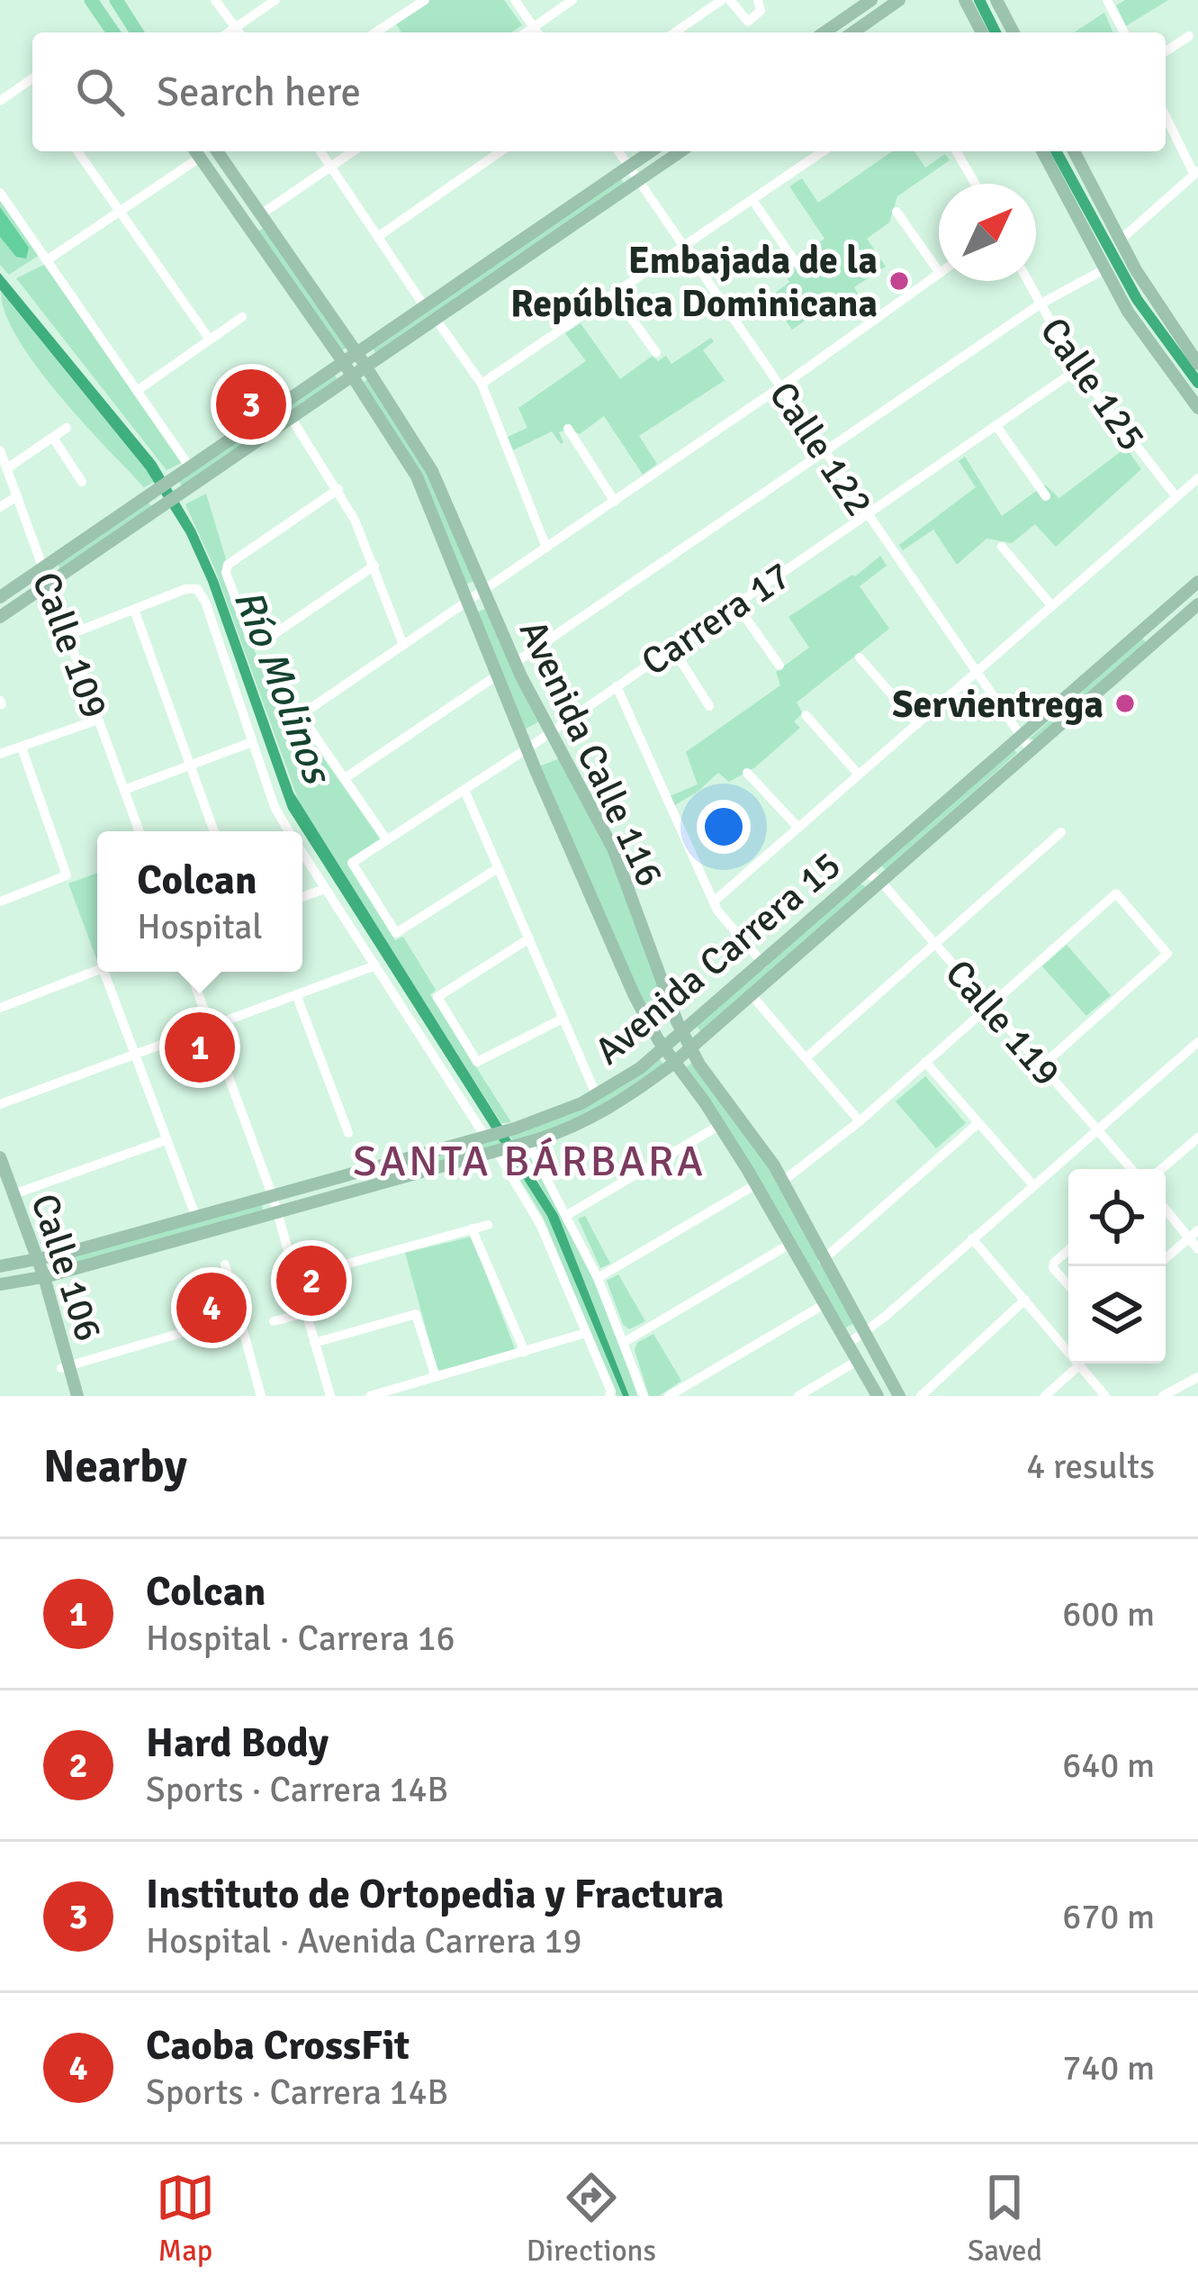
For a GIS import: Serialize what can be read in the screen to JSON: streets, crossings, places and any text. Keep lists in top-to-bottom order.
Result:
{
  "streets": {
    "main road": ["Avenida Calle 116", "Avenida Carrera 15", "Calle 106"],
    "street": [
      "Calle 125",
      "Calle 122",
      "Carrera 17",
      "Calle 109",
      "Calle 119"
    ]
  },
  "crossings": [
    ["Calle 125", "Carrera 17"],
    ["Calle 122", "Carrera 17"],
    ["Calle 122", "Avenida Carrera 15"],
    ["Carrera 17", "Avenida Calle 116"],
    ["Avenida Calle 116", "Avenida Carrera 15"],
    ["Avenida Carrera 15", "Calle 119"],
    ["Avenida Carrera 15", "Calle 106"]
  ],
  "districts": ["SANTA BÁRBARA"],
  "water": ["Río Molinos"],
  "places": ["Embajada de la República Dominicana", "Servientrega"],
  "north": "top right",
  "page": {
    "search": "Search here",
    "pins": [
      "3",
      "1",
      "2",
      "4"
    ],
    "popup": ["Colcan", "Hospital"],
    "heading": ["Nearby", "4 results"],
    "list": [
      {
        "mark": "1",
        "name": "Colcan",
        "note": "Hospital · Carrera 16",
        "value": "600 m"
      },
      {
        "mark": "2",
        "name": "Hard Body",
        "note": "Sports · Carrera 14B",
        "value": "640 m"
      },
      {
        "mark": "3",
        "name": "Instituto de Ortopedia y Fractura",
        "note": "Hospital · Avenida Carrera 19",
        "value": "670 m"
      },
      {
        "mark": "4",
        "name": "Caoba CrossFit",
        "note": "Sports · Carrera 14B",
        "value": "740 m"
      }
    ],
    "nav": ["Map", "Directions", "Saved"]
  }
}
